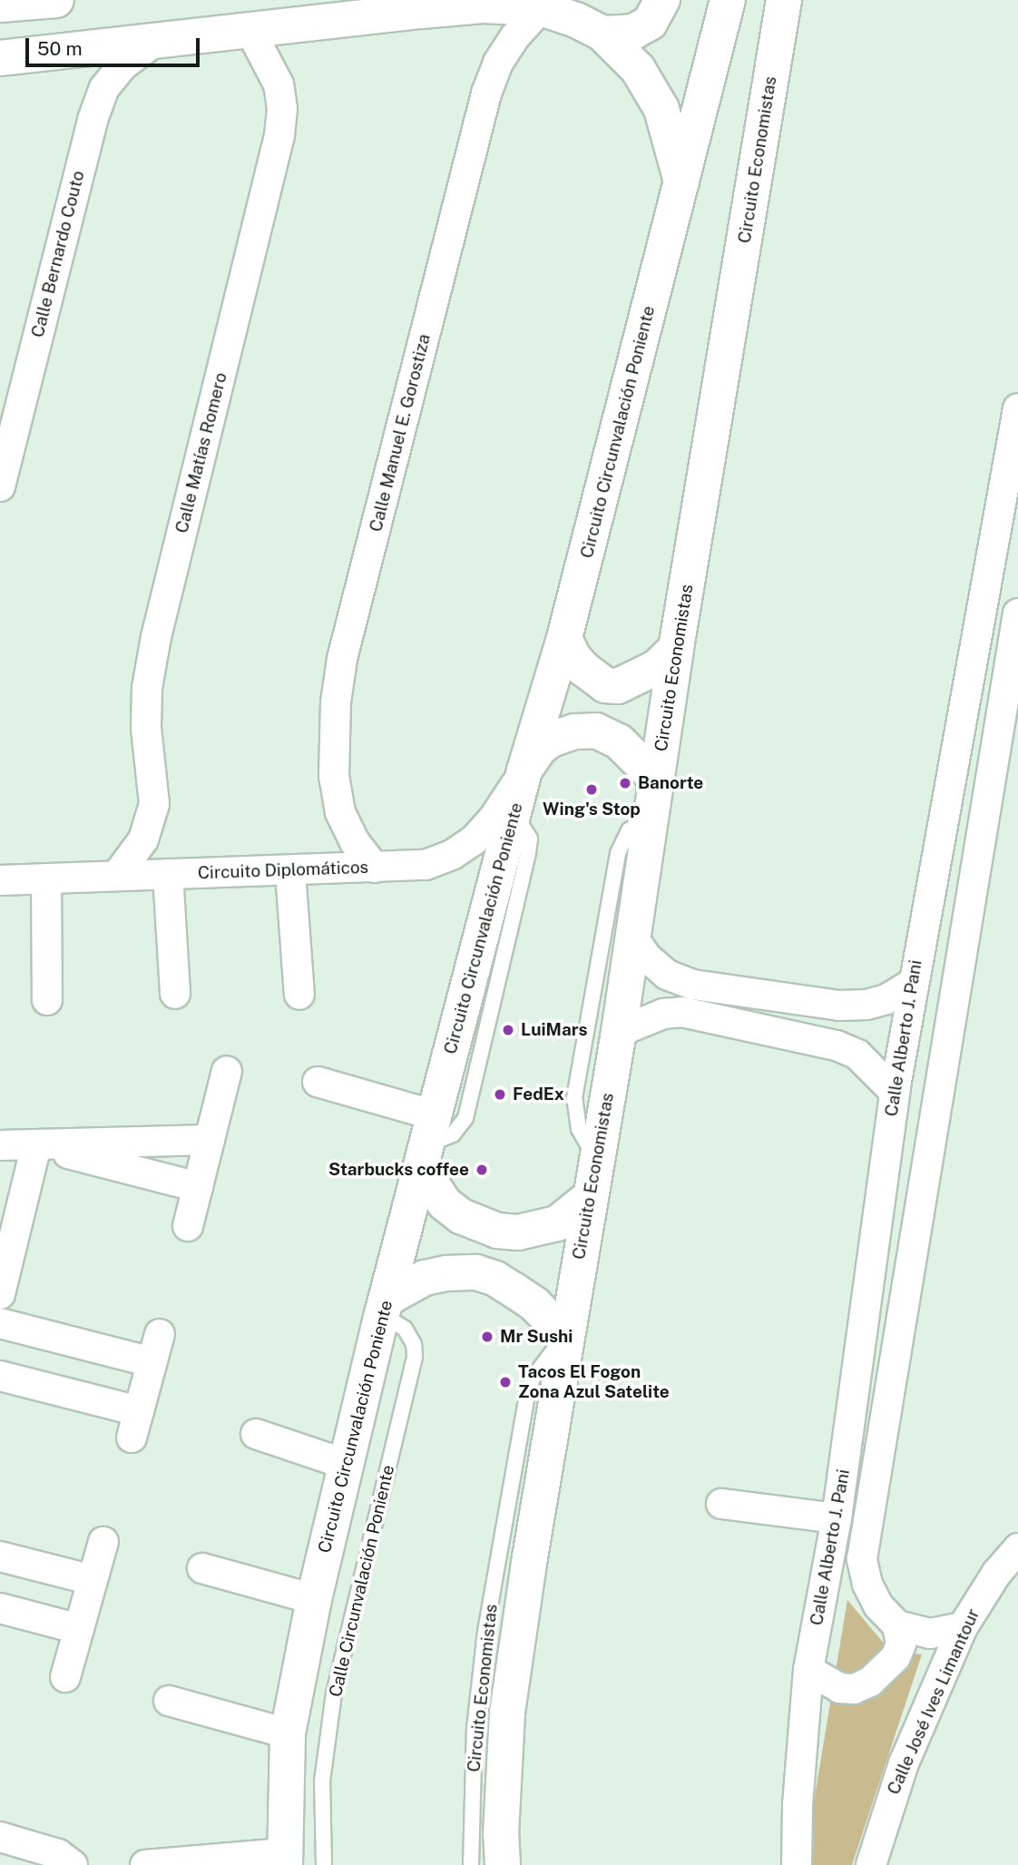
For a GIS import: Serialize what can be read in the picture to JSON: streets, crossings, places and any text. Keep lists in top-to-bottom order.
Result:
{
  "streets": {
    "main road": ["Circuito Economistas", "Circuito Circunvalación Poniente"],
    "street": [
      "Calle Bernardo Couto",
      "Calle Manuel E. Gorostiza",
      "Calle Matías Romero",
      "Circuito Diplomáticos",
      "Calle Alberto J. Pani",
      "Calle José Ives Limantour"
    ],
    "lane": ["Calle Circunvalación Poniente"]
  },
  "crossings": [
    ["Circuito Circunvalación Poniente", "Circuito Diplomáticos"],
    ["Circuito Circunvalación Poniente", "Calle Circunvalación Poniente"],
    ["Calle Manuel E. Gorostiza", "Circuito Diplomáticos"],
    ["Calle Matías Romero", "Circuito Diplomáticos"]
  ],
  "places": [
    "Banorte",
    "Wing's Stop",
    "LuiMars",
    "FedEx",
    "Starbucks coffee",
    "Mr Sushi",
    "Tacos El Fogon Zona Azul Satelite"
  ],
  "scale_bar": "50 m"
}
